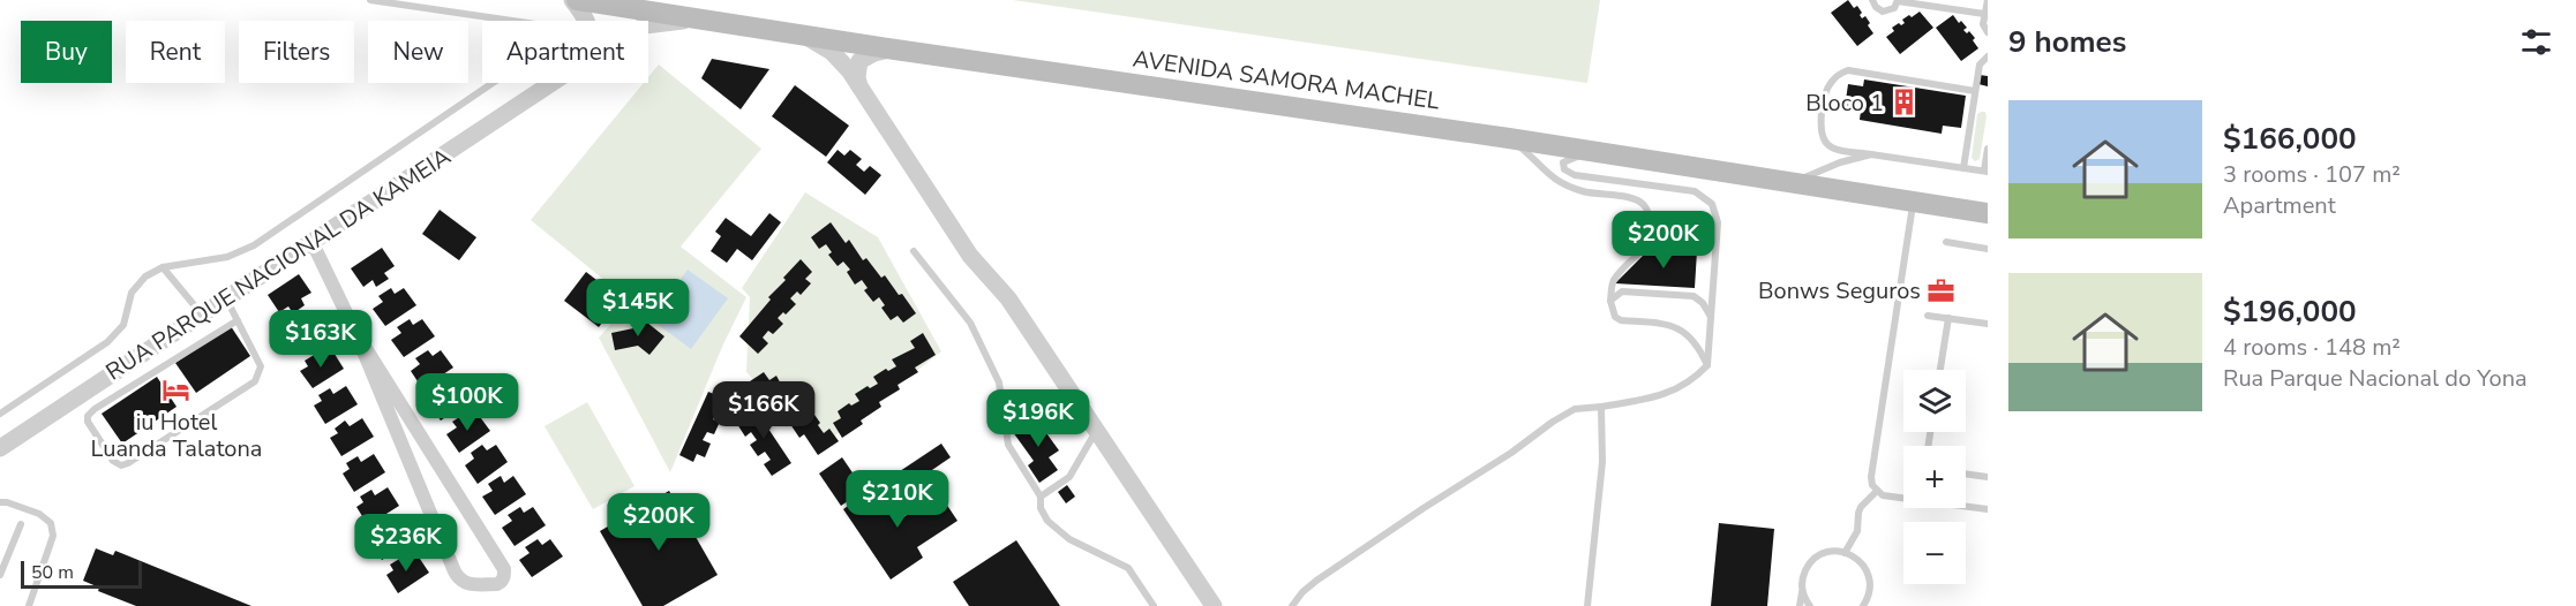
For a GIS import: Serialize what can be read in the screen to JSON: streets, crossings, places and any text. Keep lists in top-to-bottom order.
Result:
{
  "streets": {
    "main road": ["AVENIDA SAMORA MACHEL"],
    "street": ["RUA PARQUE NACIONAL DA KAMEIA"]
  },
  "crossings": [
    ["AVENIDA SAMORA MACHEL", "RUA PARQUE NACIONAL DA KAMEIA"]
  ],
  "places": {
    "building": ["Bloco 1"],
    "office": ["Bonws Seguros"],
    "hotel": ["iu Hotel Luanda Talatona"]
  },
  "scale_bar": "50 m",
  "page": {
    "heading": "9 homes",
    "chip": [
      "Buy",
      "Rent",
      "Filters",
      "New",
      "Apartment"
    ],
    "list": [
      {
        "name": "$166,000",
        "note": "3 rooms · 107 m² · Apartment"
      },
      {
        "name": "$196,000",
        "note": "4 rooms · 148 m² · Rua Parque Nacional do Yona"
      }
    ],
    "price": [
      "$200K",
      "$145K",
      "$163K",
      "$100K",
      "$166K",
      "$196K",
      "$210K",
      "$200K",
      "$236K"
    ],
    "map_buttons": ["+", "−"],
    "scale": "50 m"
  }
}
